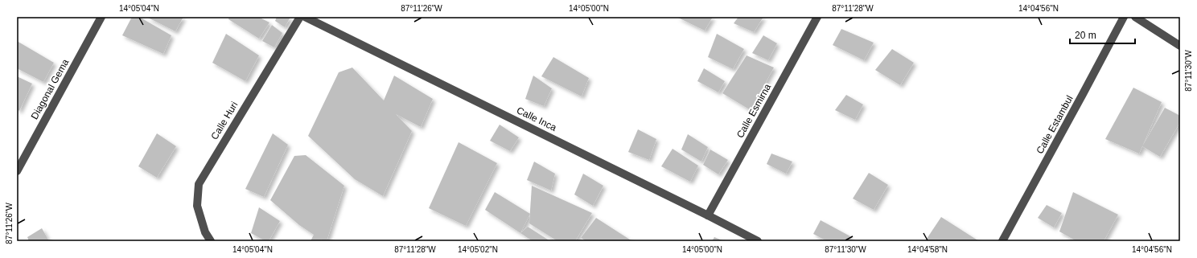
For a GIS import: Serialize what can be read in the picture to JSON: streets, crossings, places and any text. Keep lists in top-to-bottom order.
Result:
{
  "streets": {
    "street": [
      "Diagonal Gema",
      "Calle Esmirna",
      "Calle Inca",
      "Calle Huri",
      "Calle Estambul"
    ]
  },
  "crossings": [
    ["Calle Esmirna", "Calle Inca"]
  ],
  "scale_bar": "20 m",
  "coordinates": [
    "14°05'04\"N",
    "87°11'26\"W",
    "14°05'00\"N",
    "87°11'28\"W",
    "14°04'56\"N",
    "87°11'30\"W",
    "14°05'02\"N",
    "14°04'58\"N"
  ]
}
